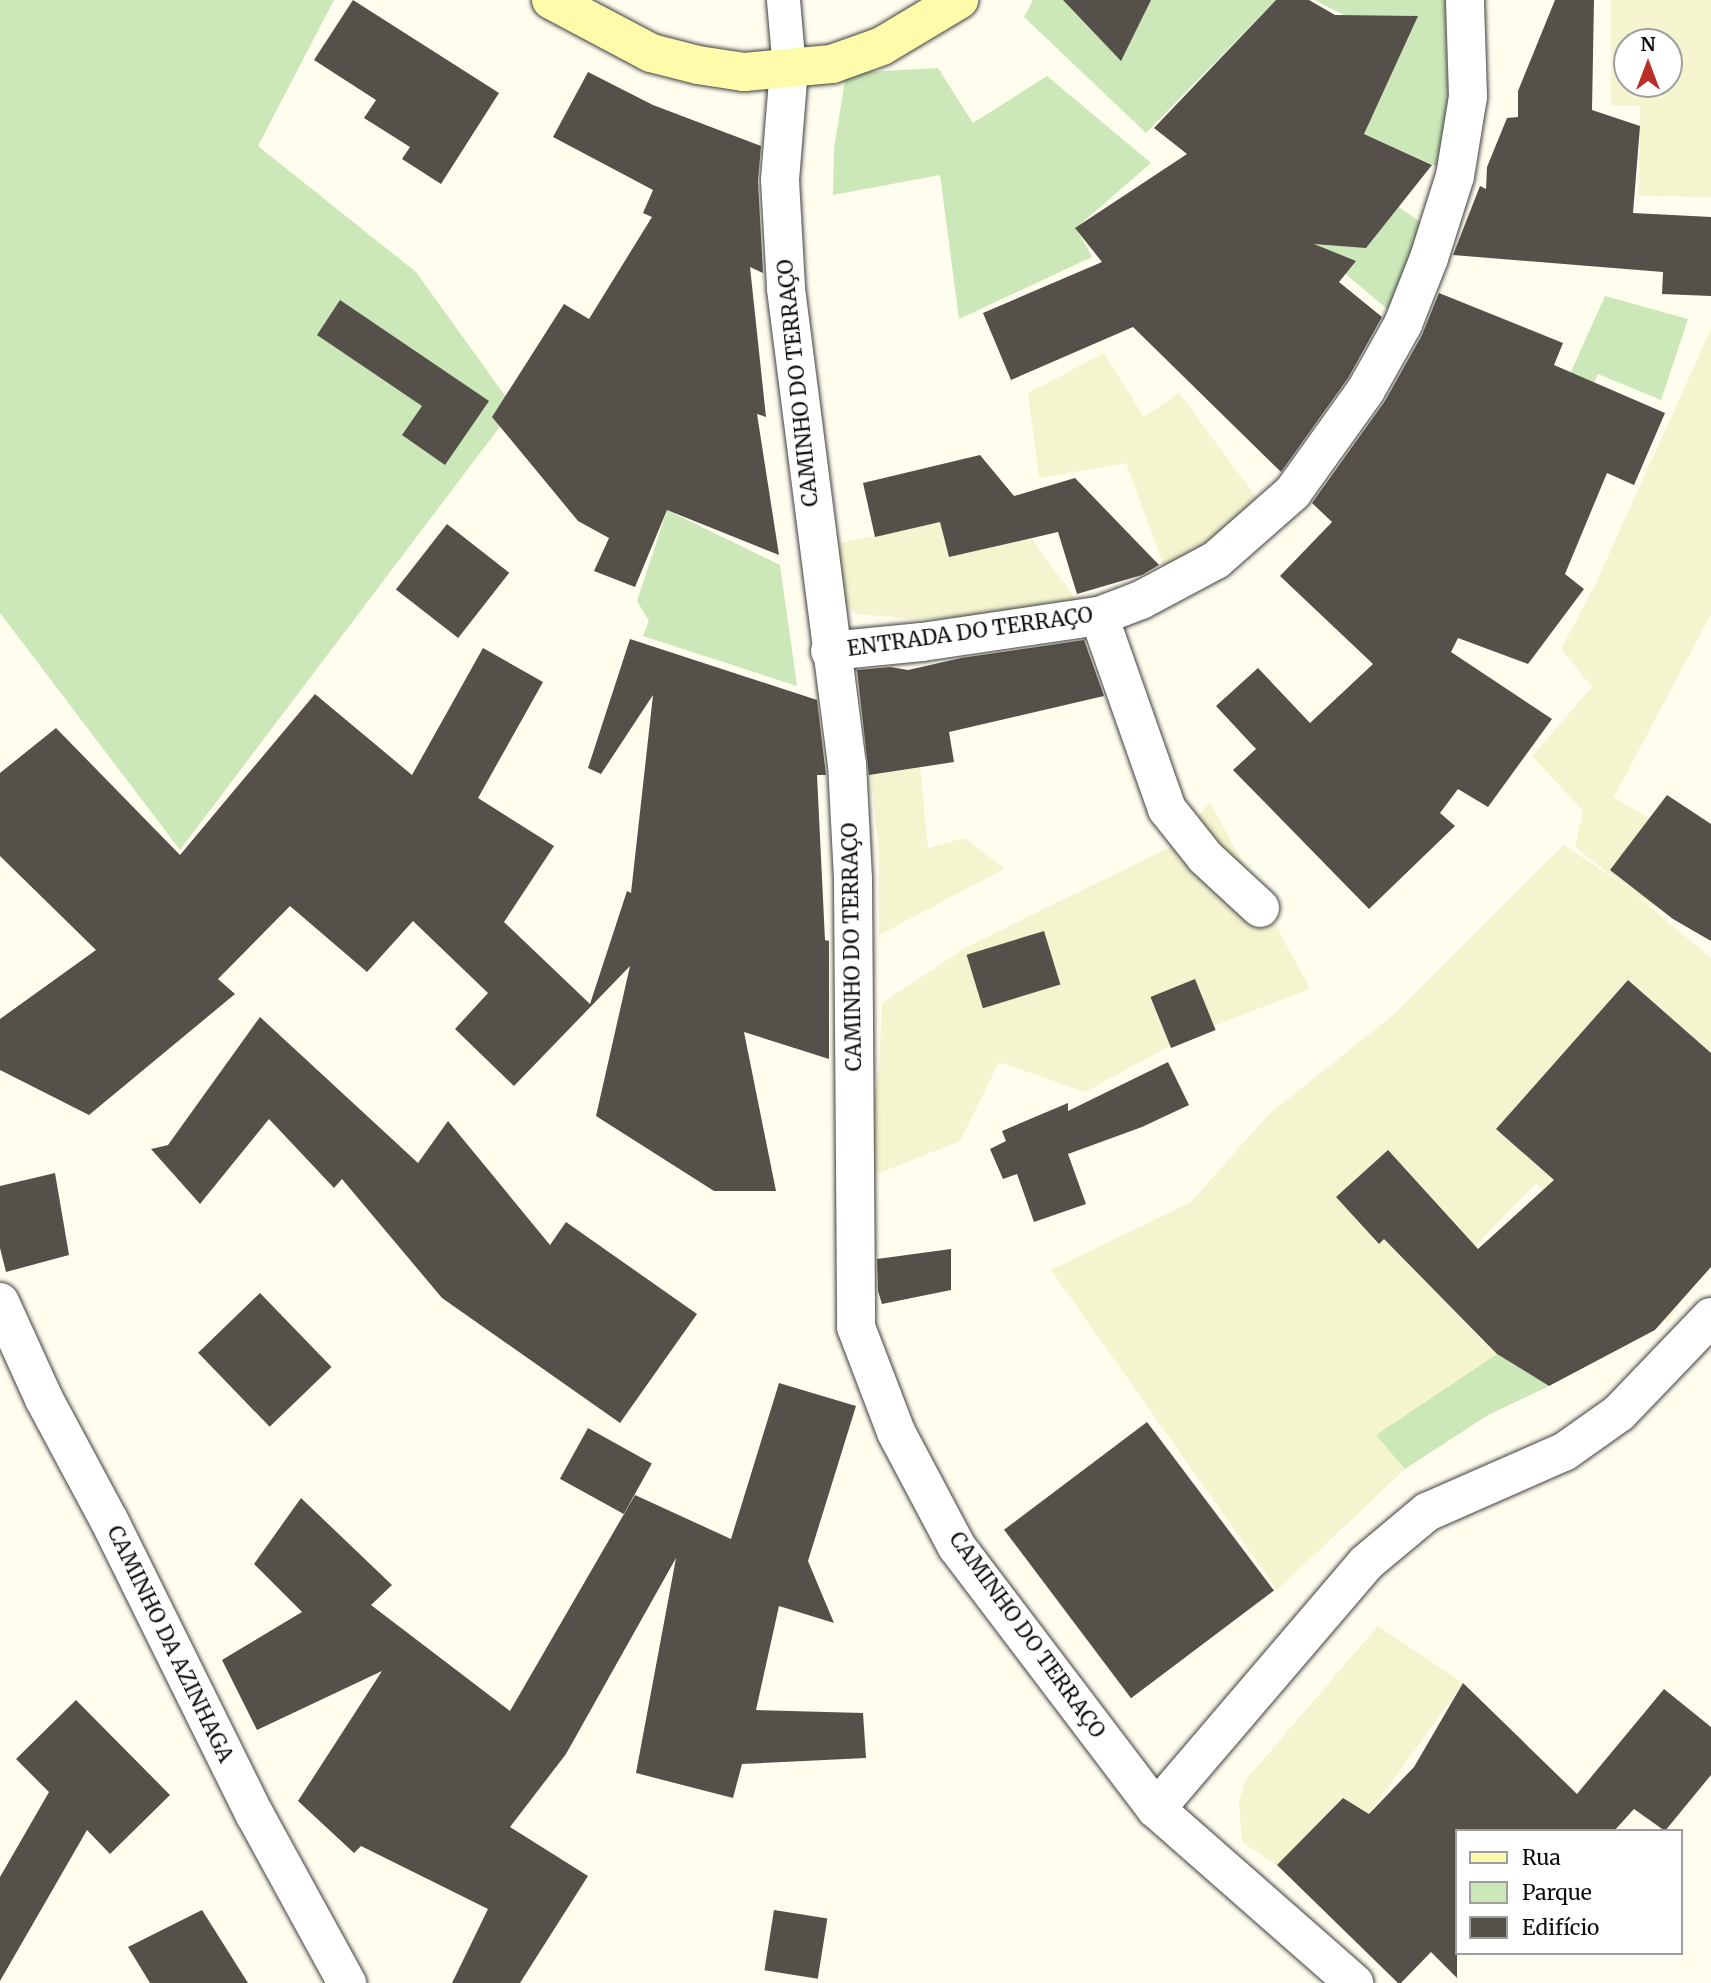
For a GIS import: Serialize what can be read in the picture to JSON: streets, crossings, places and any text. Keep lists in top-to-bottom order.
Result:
{
  "streets": {
    "street": ["CAMINHO DO TERRAÇO", "ENTRADA DO TERRAÇO", "CAMINHO DA AZINHAGA"]
  },
  "crossings": [
    ["CAMINHO DO TERRAÇO", "ENTRADA DO TERRAÇO"]
  ],
  "legend": ["Rua", "Parque", "Edifício"],
  "north": "top"
}
